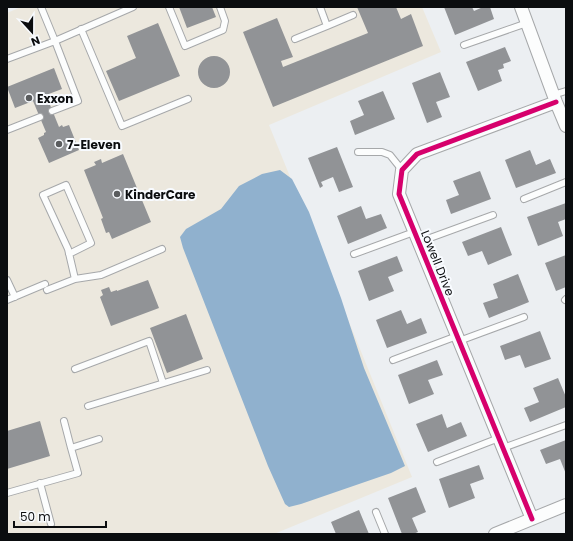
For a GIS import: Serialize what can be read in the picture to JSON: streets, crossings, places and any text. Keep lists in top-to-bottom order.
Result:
{
  "streets": {
    "street": ["Lowell Drive"]
  },
  "places": ["Exxon", "7-Eleven", "KinderCare"],
  "scale_bar": "50 m",
  "north": "bottom"
}
